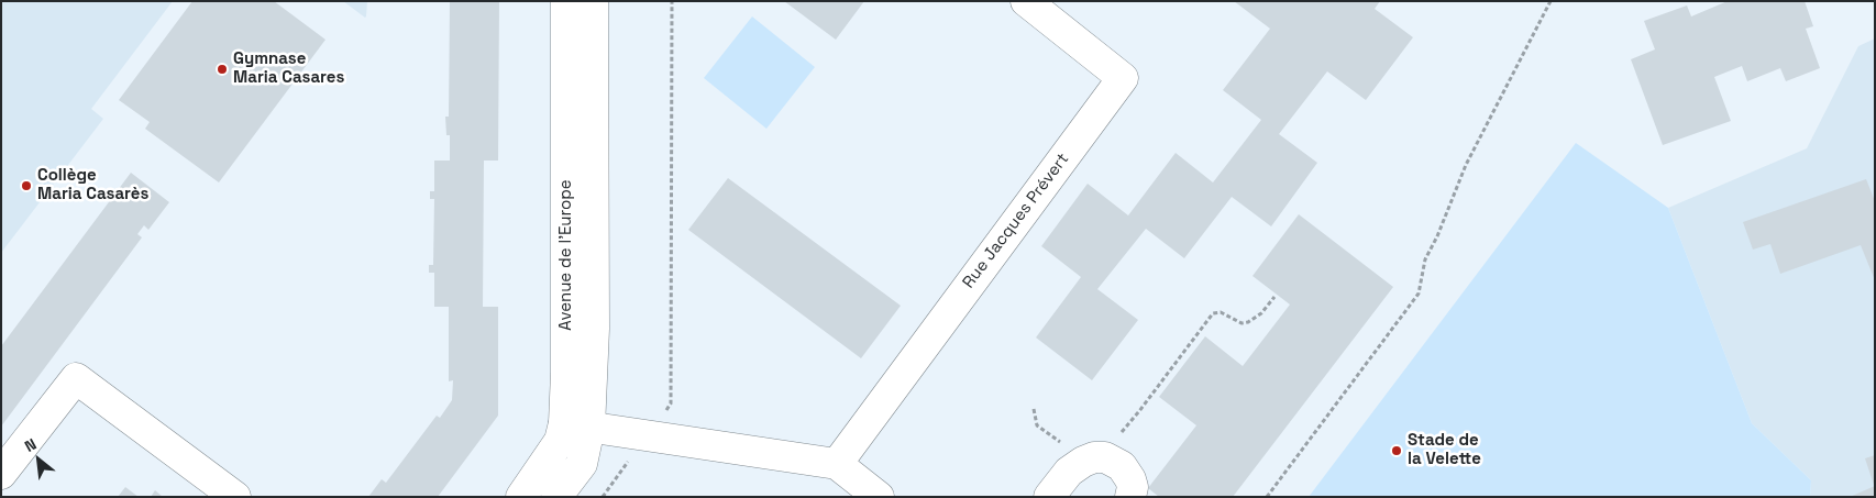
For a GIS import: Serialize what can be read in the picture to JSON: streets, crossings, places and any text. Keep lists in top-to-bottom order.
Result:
{
  "streets": {
    "street": ["Rue Jacques Prévert", "Avenue de l'Europe"]
  },
  "places": ["Gymnase Maria Casares", "Collège Maria Casarès", "Stade de la Velette"],
  "north": "top left"
}
